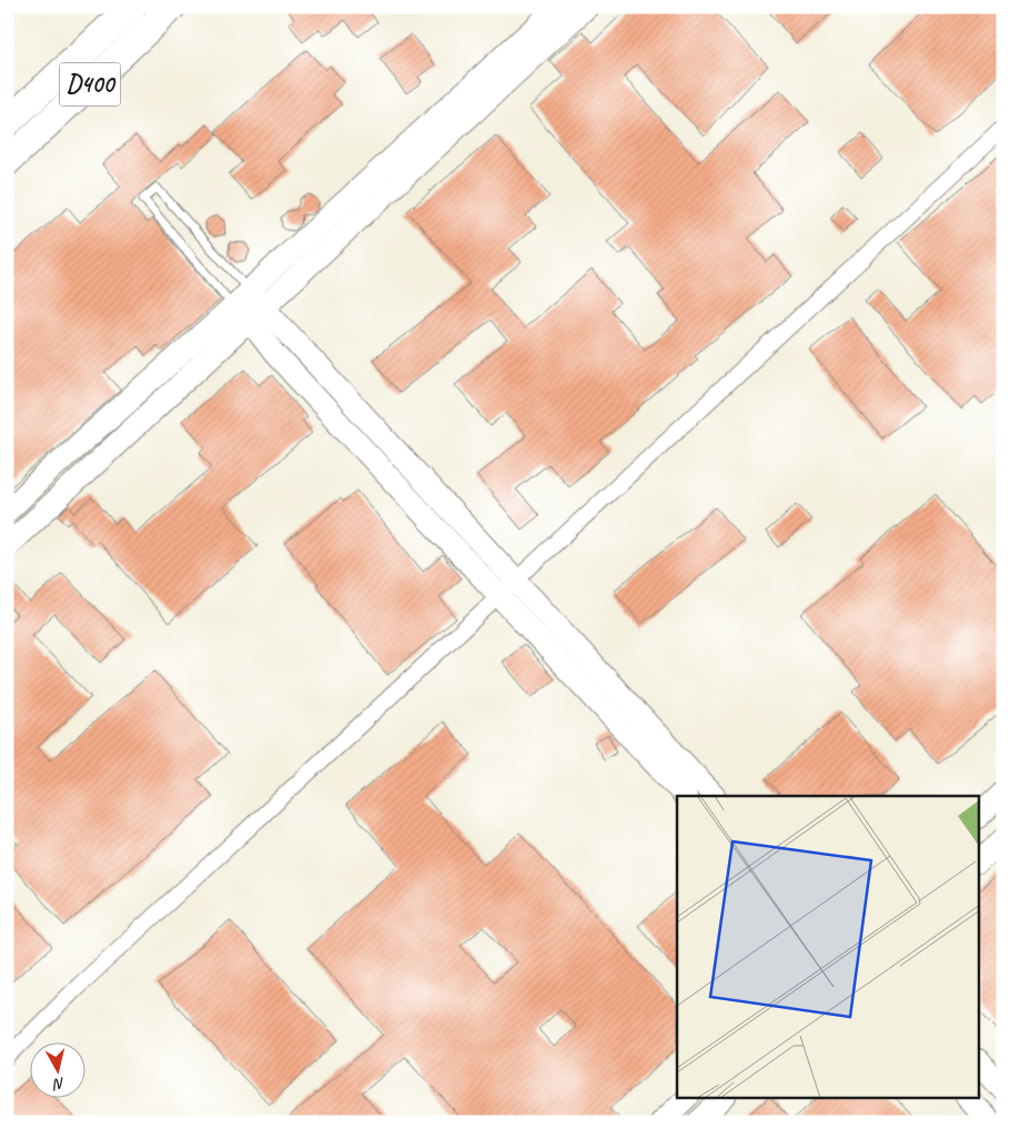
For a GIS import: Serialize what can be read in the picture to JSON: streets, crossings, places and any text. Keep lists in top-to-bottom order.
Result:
{
  "streets": {
    "highway": ["D400"]
  },
  "north": "bottom"
}
